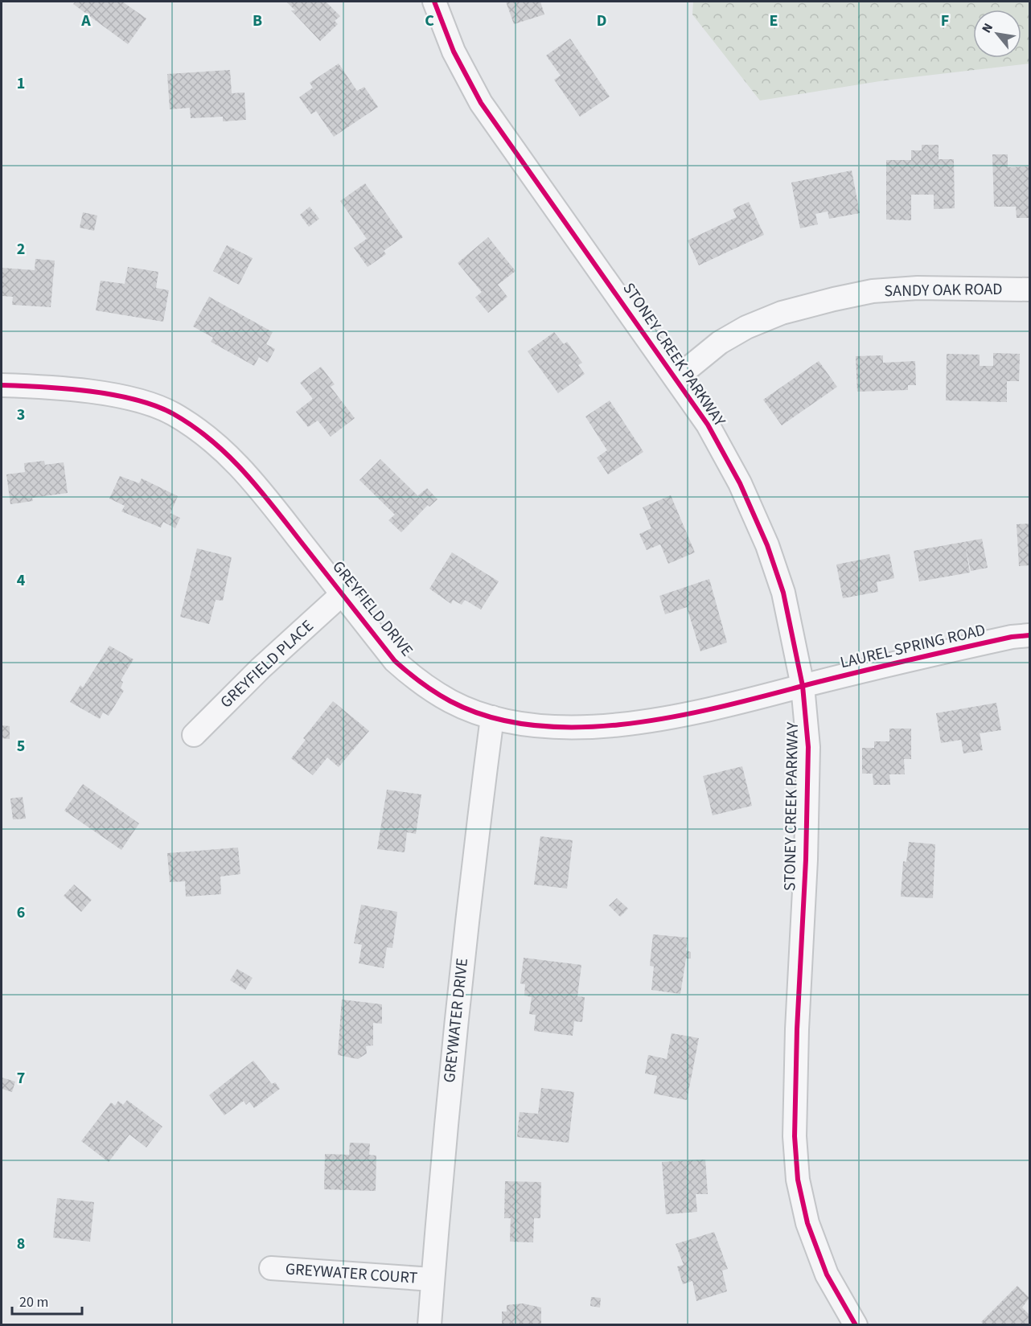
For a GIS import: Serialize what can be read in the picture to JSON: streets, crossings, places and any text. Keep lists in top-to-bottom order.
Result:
{
  "streets": {
    "street": [
      "SANDY OAK ROAD",
      "STONEY CREEK PARKWAY",
      "GREYFIELD DRIVE",
      "LAUREL SPRING ROAD",
      "GREYFIELD PLACE",
      "GREYWATER DRIVE",
      "GREYWATER COURT"
    ]
  },
  "crossings": [
    ["SANDY OAK ROAD", "STONEY CREEK PARKWAY"],
    ["STONEY CREEK PARKWAY", "GREYFIELD DRIVE"],
    ["STONEY CREEK PARKWAY", "LAUREL SPRING ROAD"],
    ["GREYFIELD DRIVE", "LAUREL SPRING ROAD"],
    ["GREYFIELD DRIVE", "GREYFIELD PLACE"],
    ["GREYFIELD DRIVE", "GREYWATER DRIVE"],
    ["GREYWATER DRIVE", "GREYWATER COURT"]
  ],
  "scale_bar": "20 m",
  "north": "top left",
  "grid": {
    "columns": [
      "A",
      "B",
      "C",
      "D",
      "E",
      "F"
    ],
    "rows": [
      "1",
      "2",
      "3",
      "4",
      "5",
      "6",
      "7",
      "8"
    ]
  }
}
